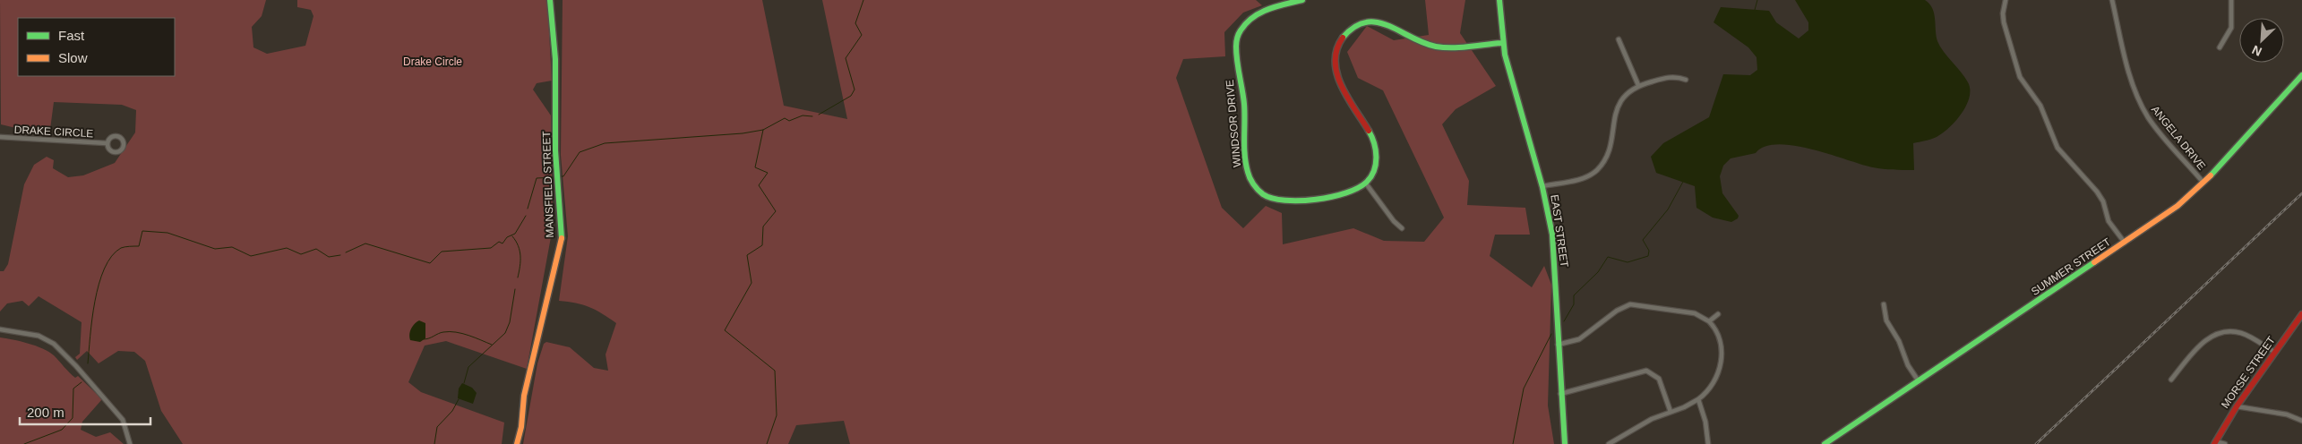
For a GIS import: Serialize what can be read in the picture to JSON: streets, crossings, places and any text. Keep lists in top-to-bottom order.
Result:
{
  "streets": {
    "street": [
      "WINDSOR DRIVE",
      "DRAKE CIRCLE",
      "ANGELA DRIVE",
      "MANSFIELD STREET",
      "EAST STREET",
      "SUMMER STREET",
      "MORSE STREET"
    ]
  },
  "crossings": [
    ["ANGELA DRIVE", "SUMMER STREET"]
  ],
  "parks": ["Drake Circle"],
  "legend": ["Fast", "Slow"],
  "scale_bar": "200 m",
  "north": "bottom left"
}
